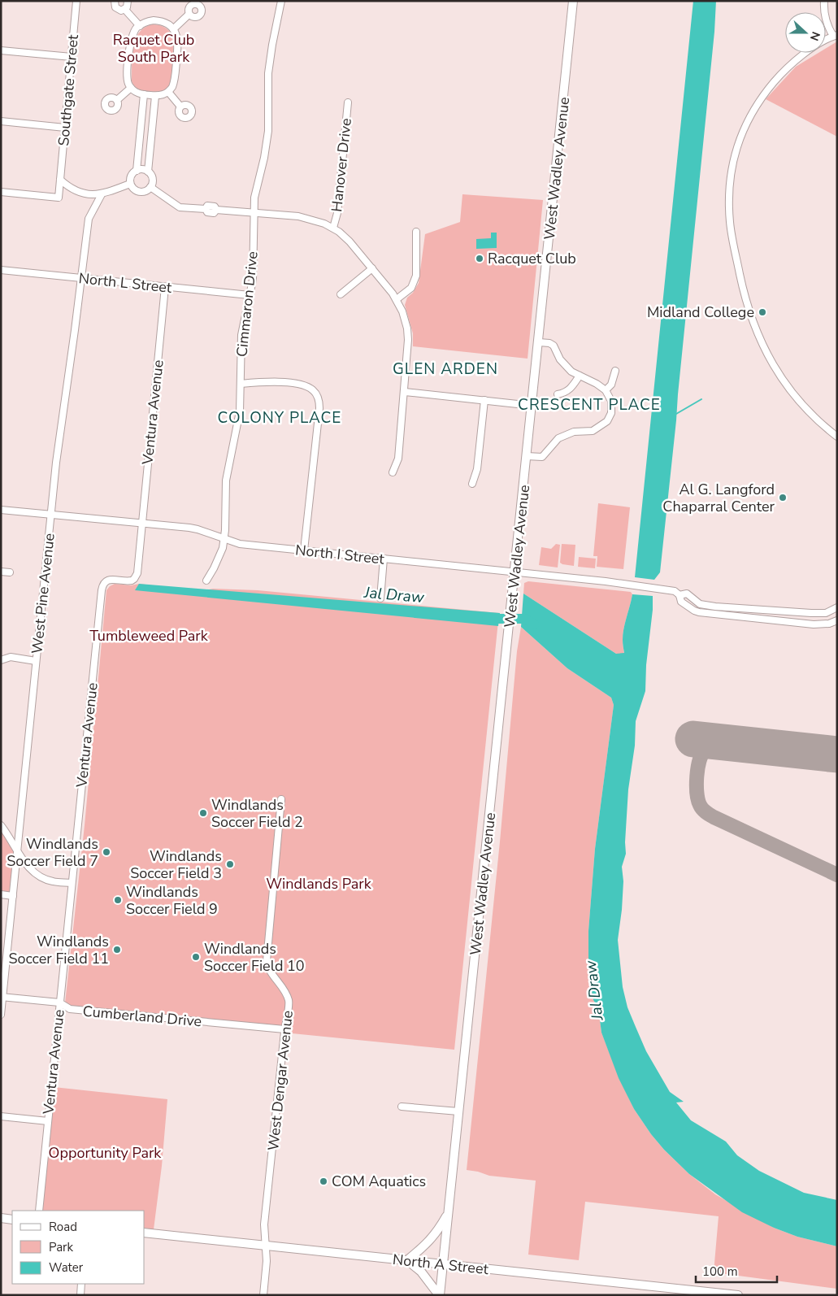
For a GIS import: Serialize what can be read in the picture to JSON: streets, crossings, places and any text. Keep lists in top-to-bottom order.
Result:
{
  "streets": {
    "main road": ["West Wadley Avenue", "North A Street"],
    "street": [
      "Southgate Street",
      "Hanover Drive",
      "North L Street",
      "Cimmaron Drive",
      "Ventura Avenue",
      "North I Street",
      "West Pine Avenue",
      "Cumberland Drive",
      "West Dengar Avenue"
    ]
  },
  "crossings": [
    ["West Wadley Avenue", "North I Street"],
    ["West Wadley Avenue", "North A Street"],
    ["North L Street", "Cimmaron Drive"],
    ["North L Street", "Ventura Avenue"],
    ["North L Street", "West Pine Avenue"],
    ["Cimmaron Drive", "North I Street"],
    ["Ventura Avenue", "North I Street"],
    ["Ventura Avenue", "Cumberland Drive"],
    ["North I Street", "West Pine Avenue"],
    ["West Pine Avenue", "Cumberland Drive"],
    ["Cumberland Drive", "West Dengar Avenue"],
    ["West Dengar Avenue", "North A Street"]
  ],
  "districts": ["GLEN ARDEN", "CRESCENT PLACE", "COLONY PLACE"],
  "water": ["Jal Draw"],
  "parks": [
    "Raquet Club South Park",
    "Tumbleweed Park",
    "Windlands Park",
    "Opportunity Park"
  ],
  "places": [
    "Racquet Club",
    "Midland College",
    "Al G. Langford Chaparral Center",
    "Windlands Soccer Field 2",
    "Windlands Soccer Field 7",
    "Windlands Soccer Field 3",
    "Windlands Soccer Field 9",
    "Windlands Soccer Field 11",
    "Windlands Soccer Field 10",
    "COM Aquatics"
  ],
  "legend": ["Road", "Park", "Water"],
  "scale_bar": "100 m",
  "north": "right"
}
